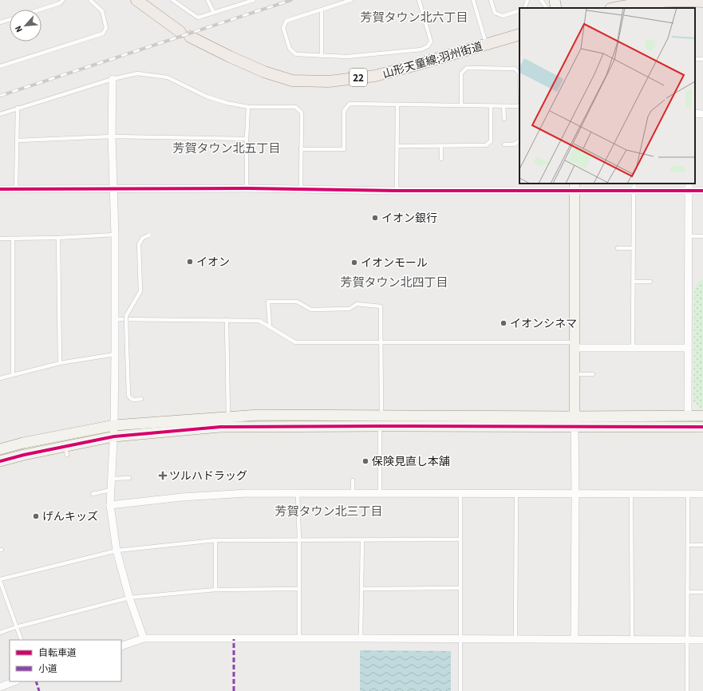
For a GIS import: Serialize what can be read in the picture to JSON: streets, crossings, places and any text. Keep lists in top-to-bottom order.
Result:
{
  "streets": {
    "main road": ["山形天童線;羽州街道", "22"]
  },
  "districts": [
    "芳賀タウン北六丁目",
    "芳賀タウン北五丁目",
    "芳賀タウン北四丁目",
    "芳賀タウン北三丁目"
  ],
  "places": {
    "other": [
      "イオン銀行",
      "イオン",
      "イオンモール",
      "イオンシネマ",
      "保険見直し本舗",
      "げんキッズ"
    ],
    "health": ["ツルハドラッグ"]
  },
  "legend": ["自転車道", "小道"],
  "north": "bottom left"
}
